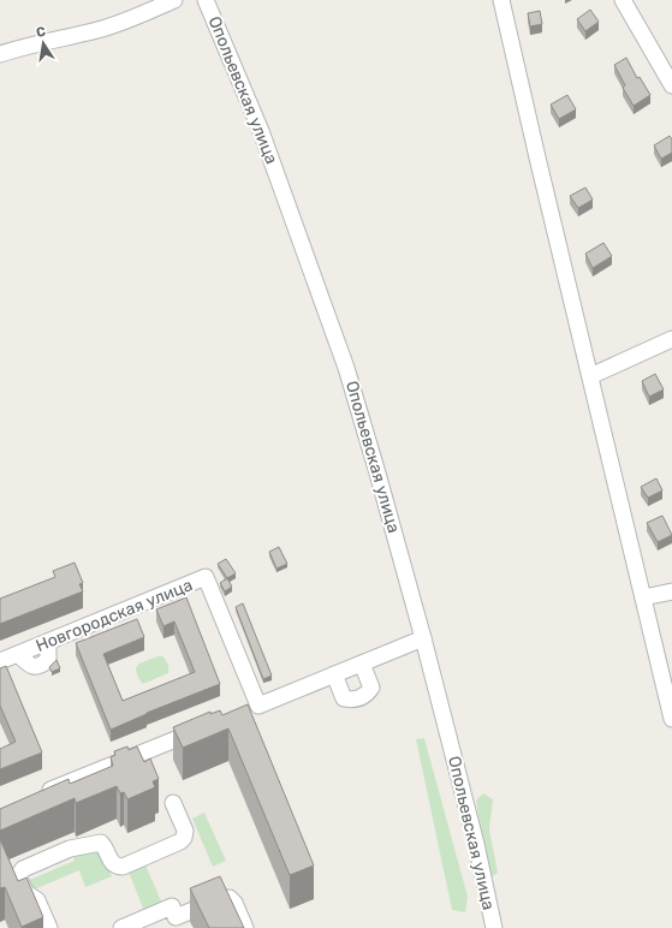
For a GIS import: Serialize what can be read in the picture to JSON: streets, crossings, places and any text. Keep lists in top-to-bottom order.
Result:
{
  "streets": {
    "street": ["Опольевская улица", "Новгородская улица"]
  },
  "north": "top"
}
